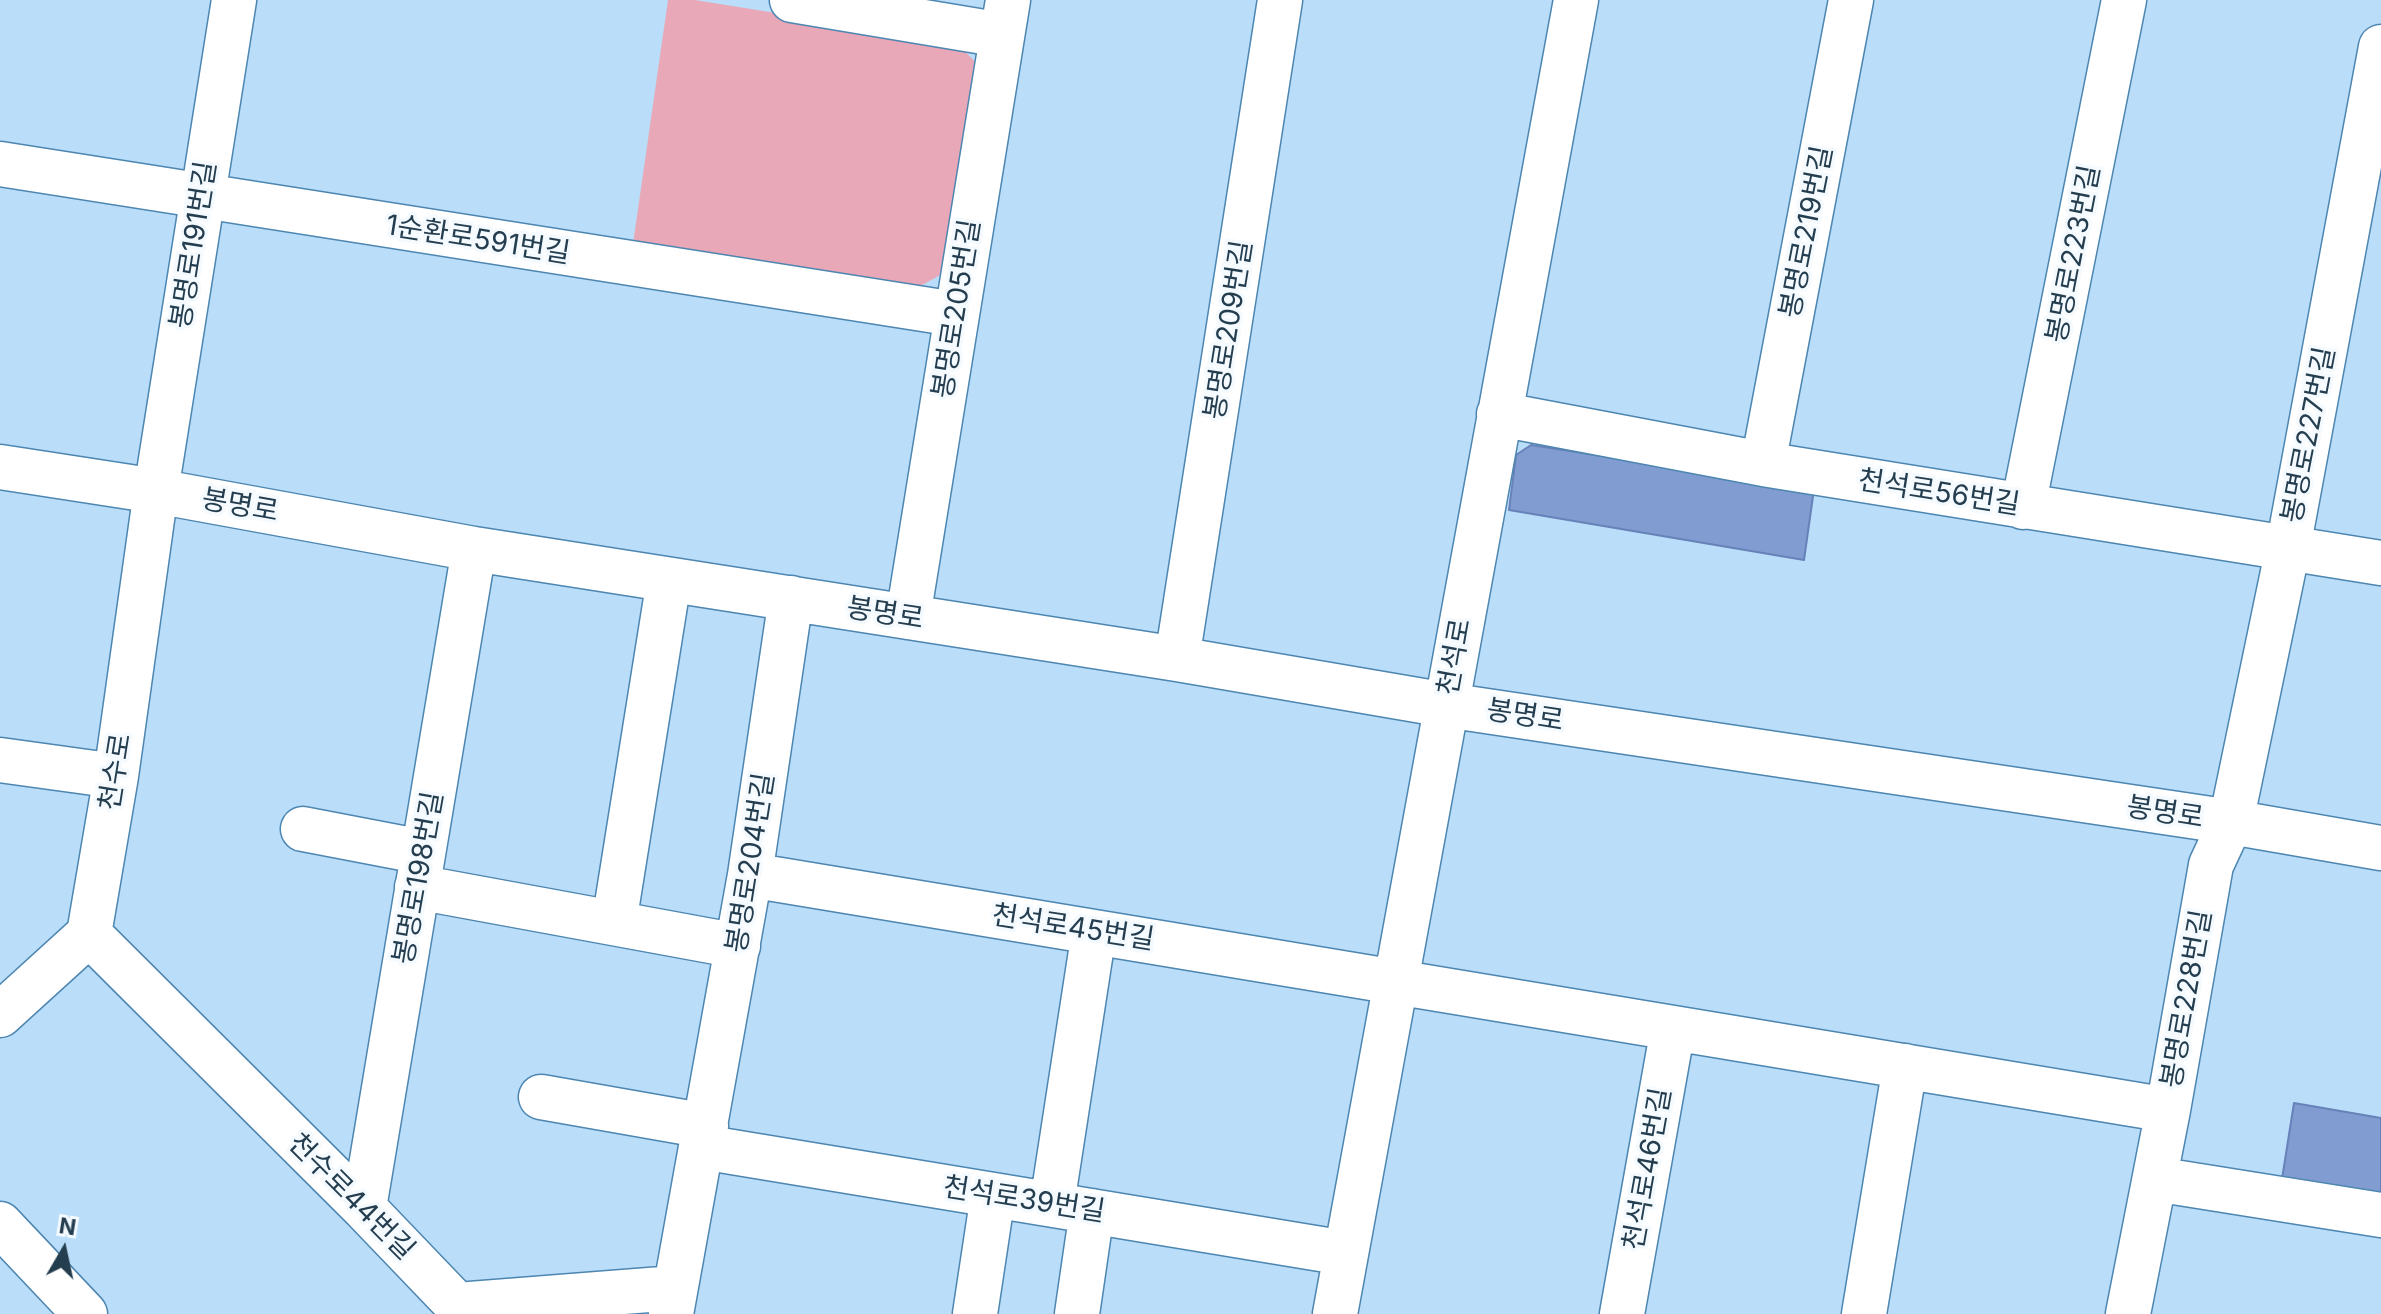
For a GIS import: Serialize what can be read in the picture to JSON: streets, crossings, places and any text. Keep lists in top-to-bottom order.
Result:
{
  "streets": {
    "street": [
      "봉명로219번길",
      "1순환로591번길",
      "봉명로191번길",
      "봉명로223번길",
      "봉명로205번길",
      "봉명로209번길",
      "봉명로227번길",
      "천석로56번길",
      "봉명로",
      "천석로",
      "천수로",
      "봉명로204번길",
      "봉명로198번길",
      "천석로45번길",
      "봉명로228번길",
      "천석로46번길",
      "천수로44번길",
      "천석로39번길"
    ]
  },
  "crossings": [
    ["봉명로219번길", "천석로56번길"],
    ["1순환로591번길", "봉명로191번길"],
    ["1순환로591번길", "봉명로205번길"],
    ["봉명로191번길", "봉명로"],
    ["봉명로191번길", "천수로"],
    ["봉명로223번길", "천석로56번길"],
    ["봉명로205번길", "봉명로"],
    ["봉명로209번길", "봉명로"],
    ["봉명로227번길", "천석로56번길"],
    ["봉명로227번길", "봉명로"],
    ["봉명로227번길", "봉명로228번길"],
    ["천석로56번길", "천석로"],
    ["봉명로", "천석로"],
    ["봉명로", "천수로"],
    ["봉명로", "봉명로204번길"],
    ["봉명로", "봉명로198번길"],
    ["봉명로", "봉명로228번길"],
    ["천석로", "천석로45번길"],
    ["천석로", "천석로39번길"],
    ["천수로", "천수로44번길"],
    ["봉명로204번길", "천석로45번길"],
    ["봉명로204번길", "천수로44번길"],
    ["봉명로204번길", "천석로39번길"],
    ["봉명로198번길", "천수로44번길"]
  ],
  "north": "top"
}
